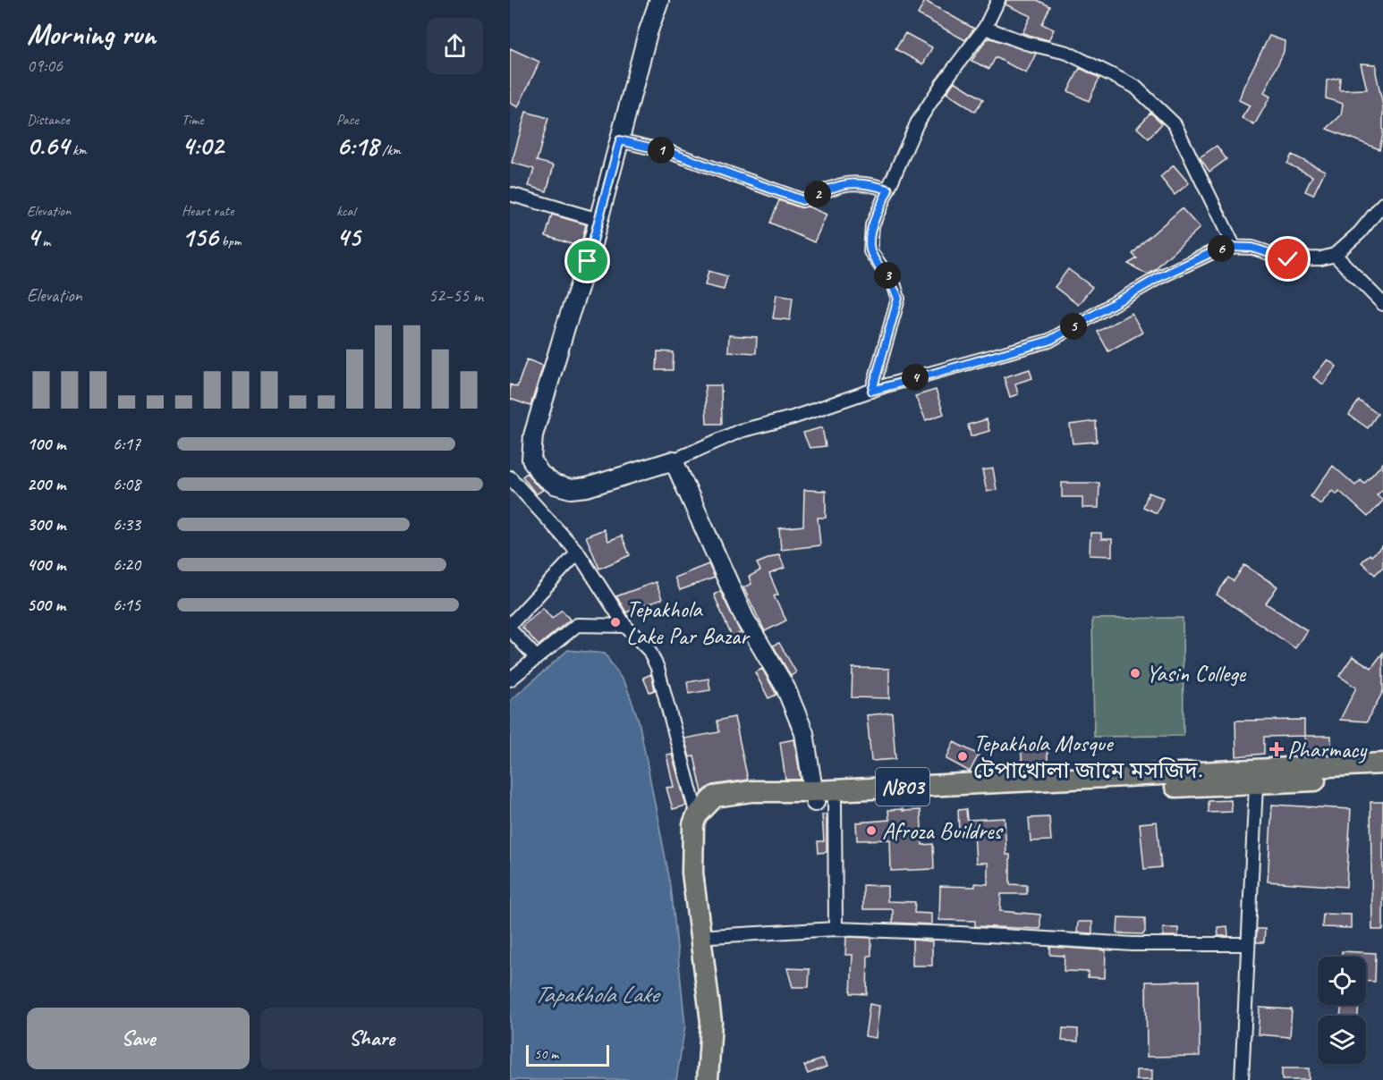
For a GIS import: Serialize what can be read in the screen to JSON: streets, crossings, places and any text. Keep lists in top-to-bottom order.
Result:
{
  "streets": {
    "highway": ["N803"]
  },
  "water": ["Tapakhola Lake"],
  "places": {
    "other": [
      "Tepakhola Lake Par Bazar",
      "Yasin College",
      "Tepakhola Mosque টেপাখোলা জামে মসজিদ.",
      "Afroza Buildres"
    ],
    "health": ["Pharmacy"]
  },
  "scale_bar": "50 m",
  "page": {
    "heading": ["Morning run", "09:06"],
    "stats": [
      ["Distance", "0.64 km"],
      ["Time", "4:02"],
      ["Pace", "6:18 /km"],
      ["Elevation", "4 m"],
      ["Heart rate", "156 bpm"],
      ["kcal", "45"]
    ],
    "pins": [
      "1",
      "2",
      "6",
      "3",
      "5",
      "4"
    ],
    "chart": ["Elevation", "52–55 m"],
    "list": [
      {
        "name": "100 m",
        "note": "6:17"
      },
      {
        "name": "200 m",
        "note": "6:08"
      },
      {
        "name": "300 m",
        "note": "6:33"
      },
      {
        "name": "400 m",
        "note": "6:20"
      },
      {
        "name": "500 m",
        "note": "6:15"
      }
    ],
    "buttons": ["Save", "Share"],
    "scale": "50 m"
  }
}
